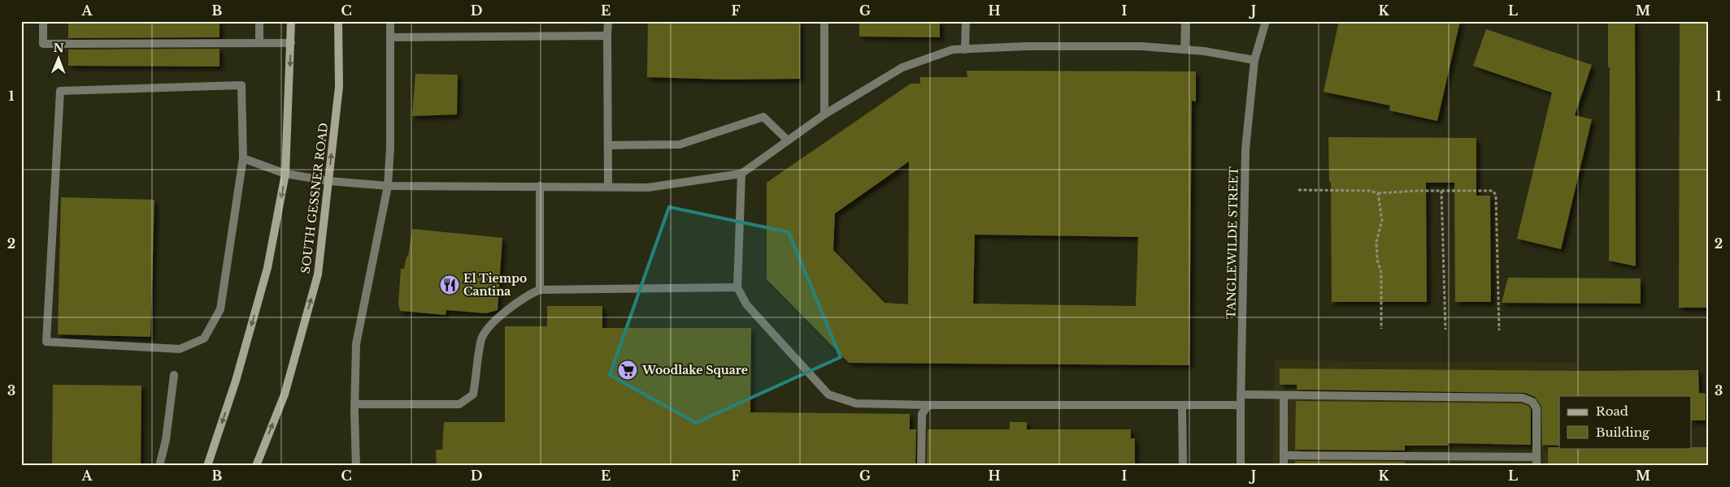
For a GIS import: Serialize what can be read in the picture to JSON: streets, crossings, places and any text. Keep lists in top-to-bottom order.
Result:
{
  "streets": {
    "main road": ["SOUTH GESSNER ROAD"],
    "street": ["TANGLEWILDE STREET"]
  },
  "places": {
    "restaurant": ["El Tiempo Cantina"],
    "supermarket": ["Woodlake Square"]
  },
  "legend": ["Road", "Building"],
  "north": "top",
  "grid": {
    "columns": [
      "A",
      "B",
      "C",
      "D",
      "E",
      "F",
      "G",
      "H",
      "I",
      "J",
      "K",
      "L",
      "M"
    ],
    "rows": ["1", "2", "3"]
  }
}
